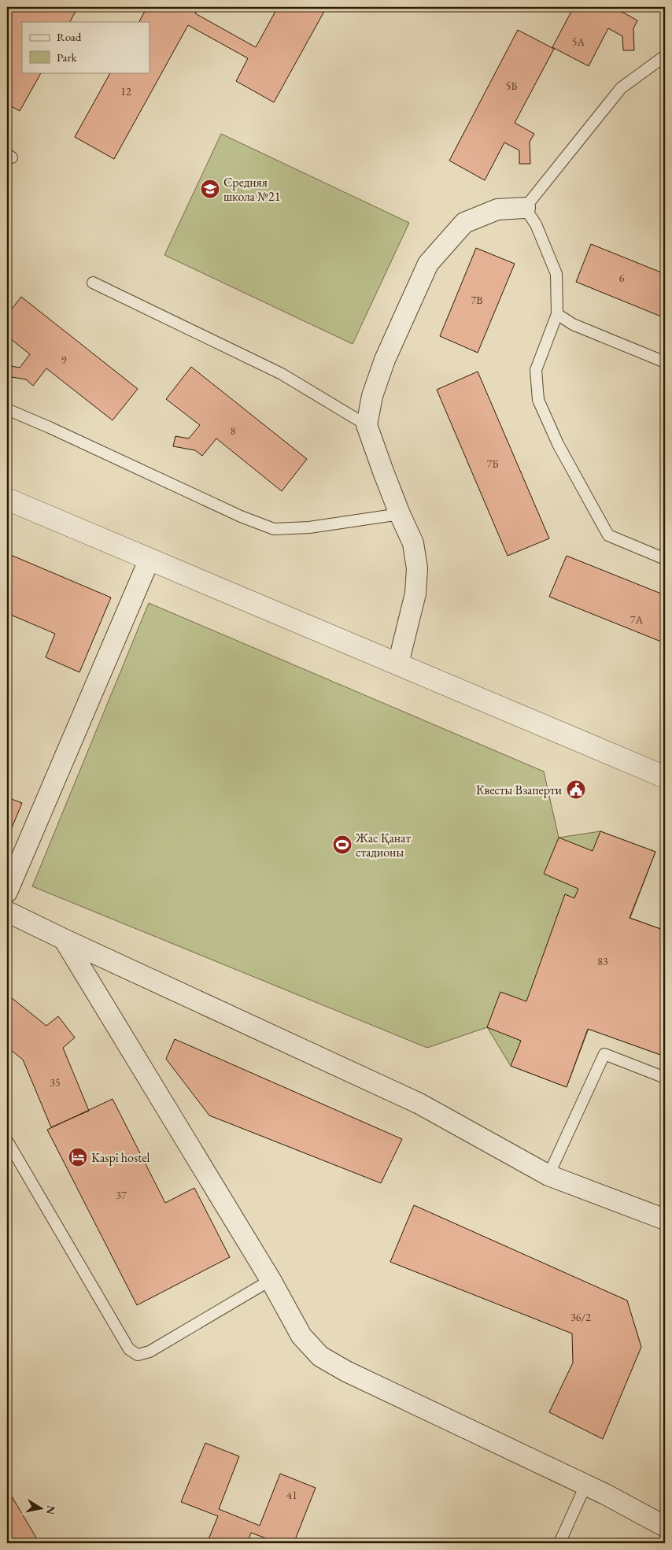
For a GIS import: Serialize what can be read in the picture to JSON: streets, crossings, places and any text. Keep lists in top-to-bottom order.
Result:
{
  "places": {
    "school or university": ["Средняя школа №21"],
    "public building": ["Квесты Взаперти"],
    "sports": ["Жас Қанат стадионы"],
    "hotel": ["Kaspi hostel"]
  },
  "house_numbers": [
    "5А",
    "5Б",
    "12",
    "6",
    "7В",
    "9",
    "8",
    "7Б",
    "7А",
    "83",
    "35",
    "37",
    "36/2",
    "41"
  ],
  "legend": ["Road", "Park"],
  "north": "right"
}
